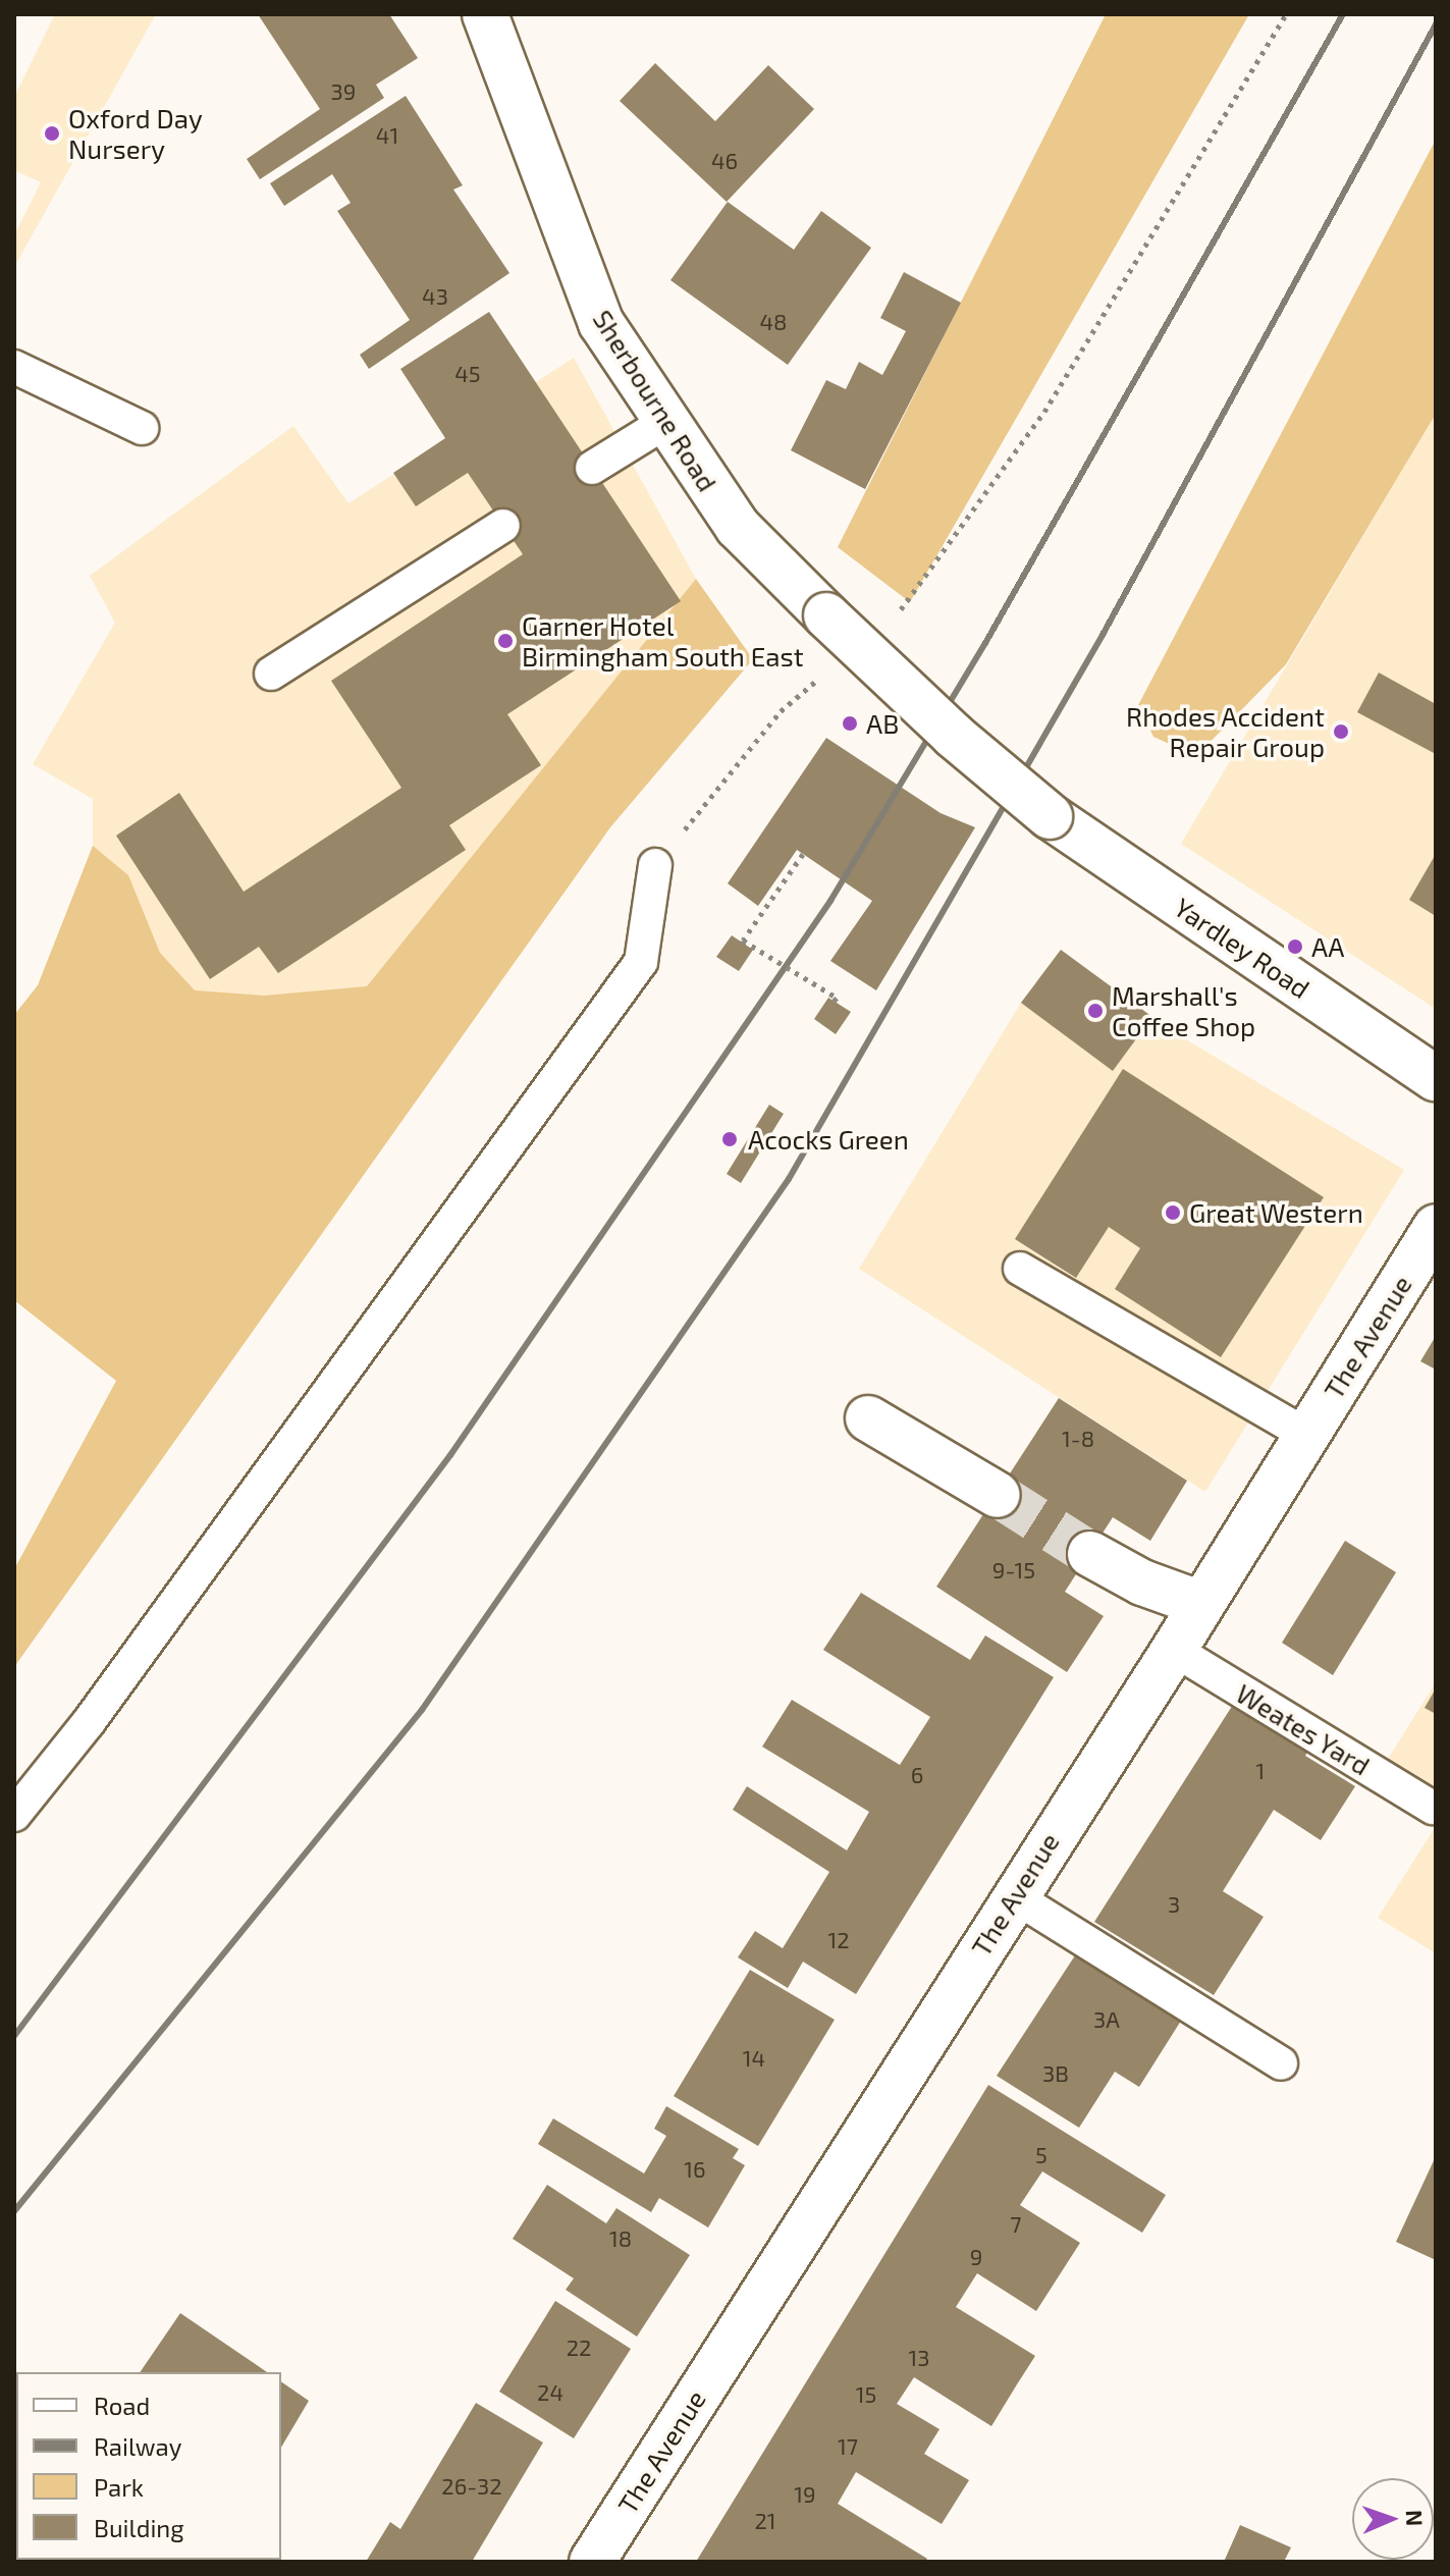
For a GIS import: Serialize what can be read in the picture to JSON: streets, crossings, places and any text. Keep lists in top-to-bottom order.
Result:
{
  "streets": {
    "street": ["Sherbourne Road", "Yardley Road", "The Avenue"],
    "lane": ["Weates Yard"]
  },
  "crossings": [
    ["Sherbourne Road", "Yardley Road"],
    ["The Avenue", "Weates Yard"]
  ],
  "places": [
    "Oxford Day Nursery",
    "Garner Hotel Birmingham South East",
    "AB",
    "Rhodes Accident Repair Group",
    "AA",
    "Marshall's Coffee Shop",
    "Acocks Green",
    "Great Western"
  ],
  "house_numbers": [
    "39",
    "41",
    "46",
    "43",
    "48",
    "45",
    "1-8",
    "9-15",
    "1",
    "6",
    "3",
    "12",
    "3A",
    "14",
    "3B",
    "5",
    "16",
    "7",
    "18",
    "9",
    "22",
    "13",
    "24",
    "15",
    "17",
    "26-32",
    "19",
    "21"
  ],
  "legend": [
    "Road",
    "Railway",
    "Park",
    "Building"
  ],
  "north": "right"
}
